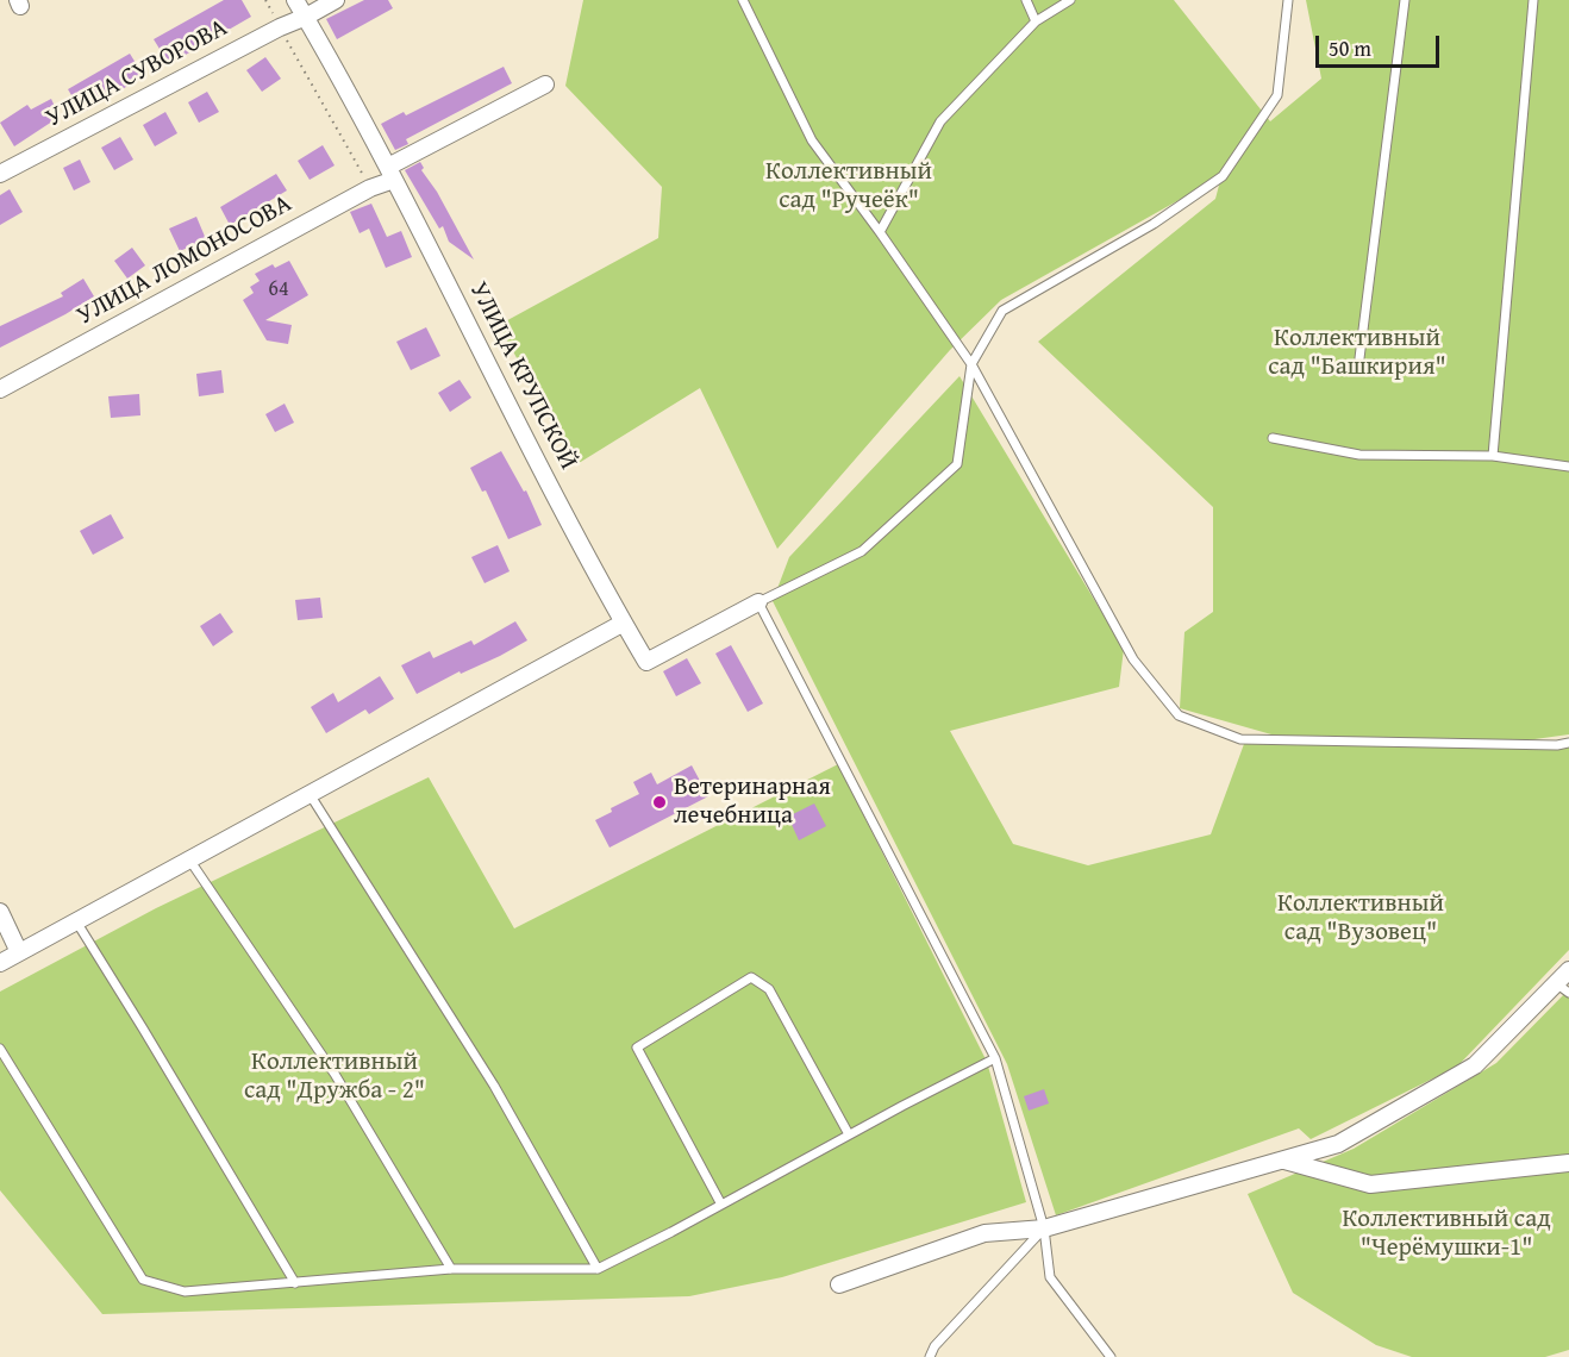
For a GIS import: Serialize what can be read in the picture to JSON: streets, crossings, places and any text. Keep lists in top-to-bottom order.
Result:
{
  "streets": {
    "street": ["УЛИЦА СУВОРОВА", "УЛИЦА ЛОМОНОСОВА", "УЛИЦА КРУПСКОЙ"]
  },
  "crossings": [
    ["УЛИЦА СУВОРОВА", "УЛИЦА КРУПСКОЙ"],
    ["УЛИЦА ЛОМОНОСОВА", "УЛИЦА КРУПСКОЙ"]
  ],
  "parks": [
    "Коллективный сад \"Ручеёк\"",
    "Коллективный сад \"Башкирия\"",
    "Коллективный сад \"Вузовец\"",
    "Коллективный сад \"Дружба - 2\"",
    "Коллективный сад \"Черёмушки-1\""
  ],
  "places": ["Ветеринарная лечебница"],
  "house_numbers": ["64"],
  "scale_bar": "50 m"
}
